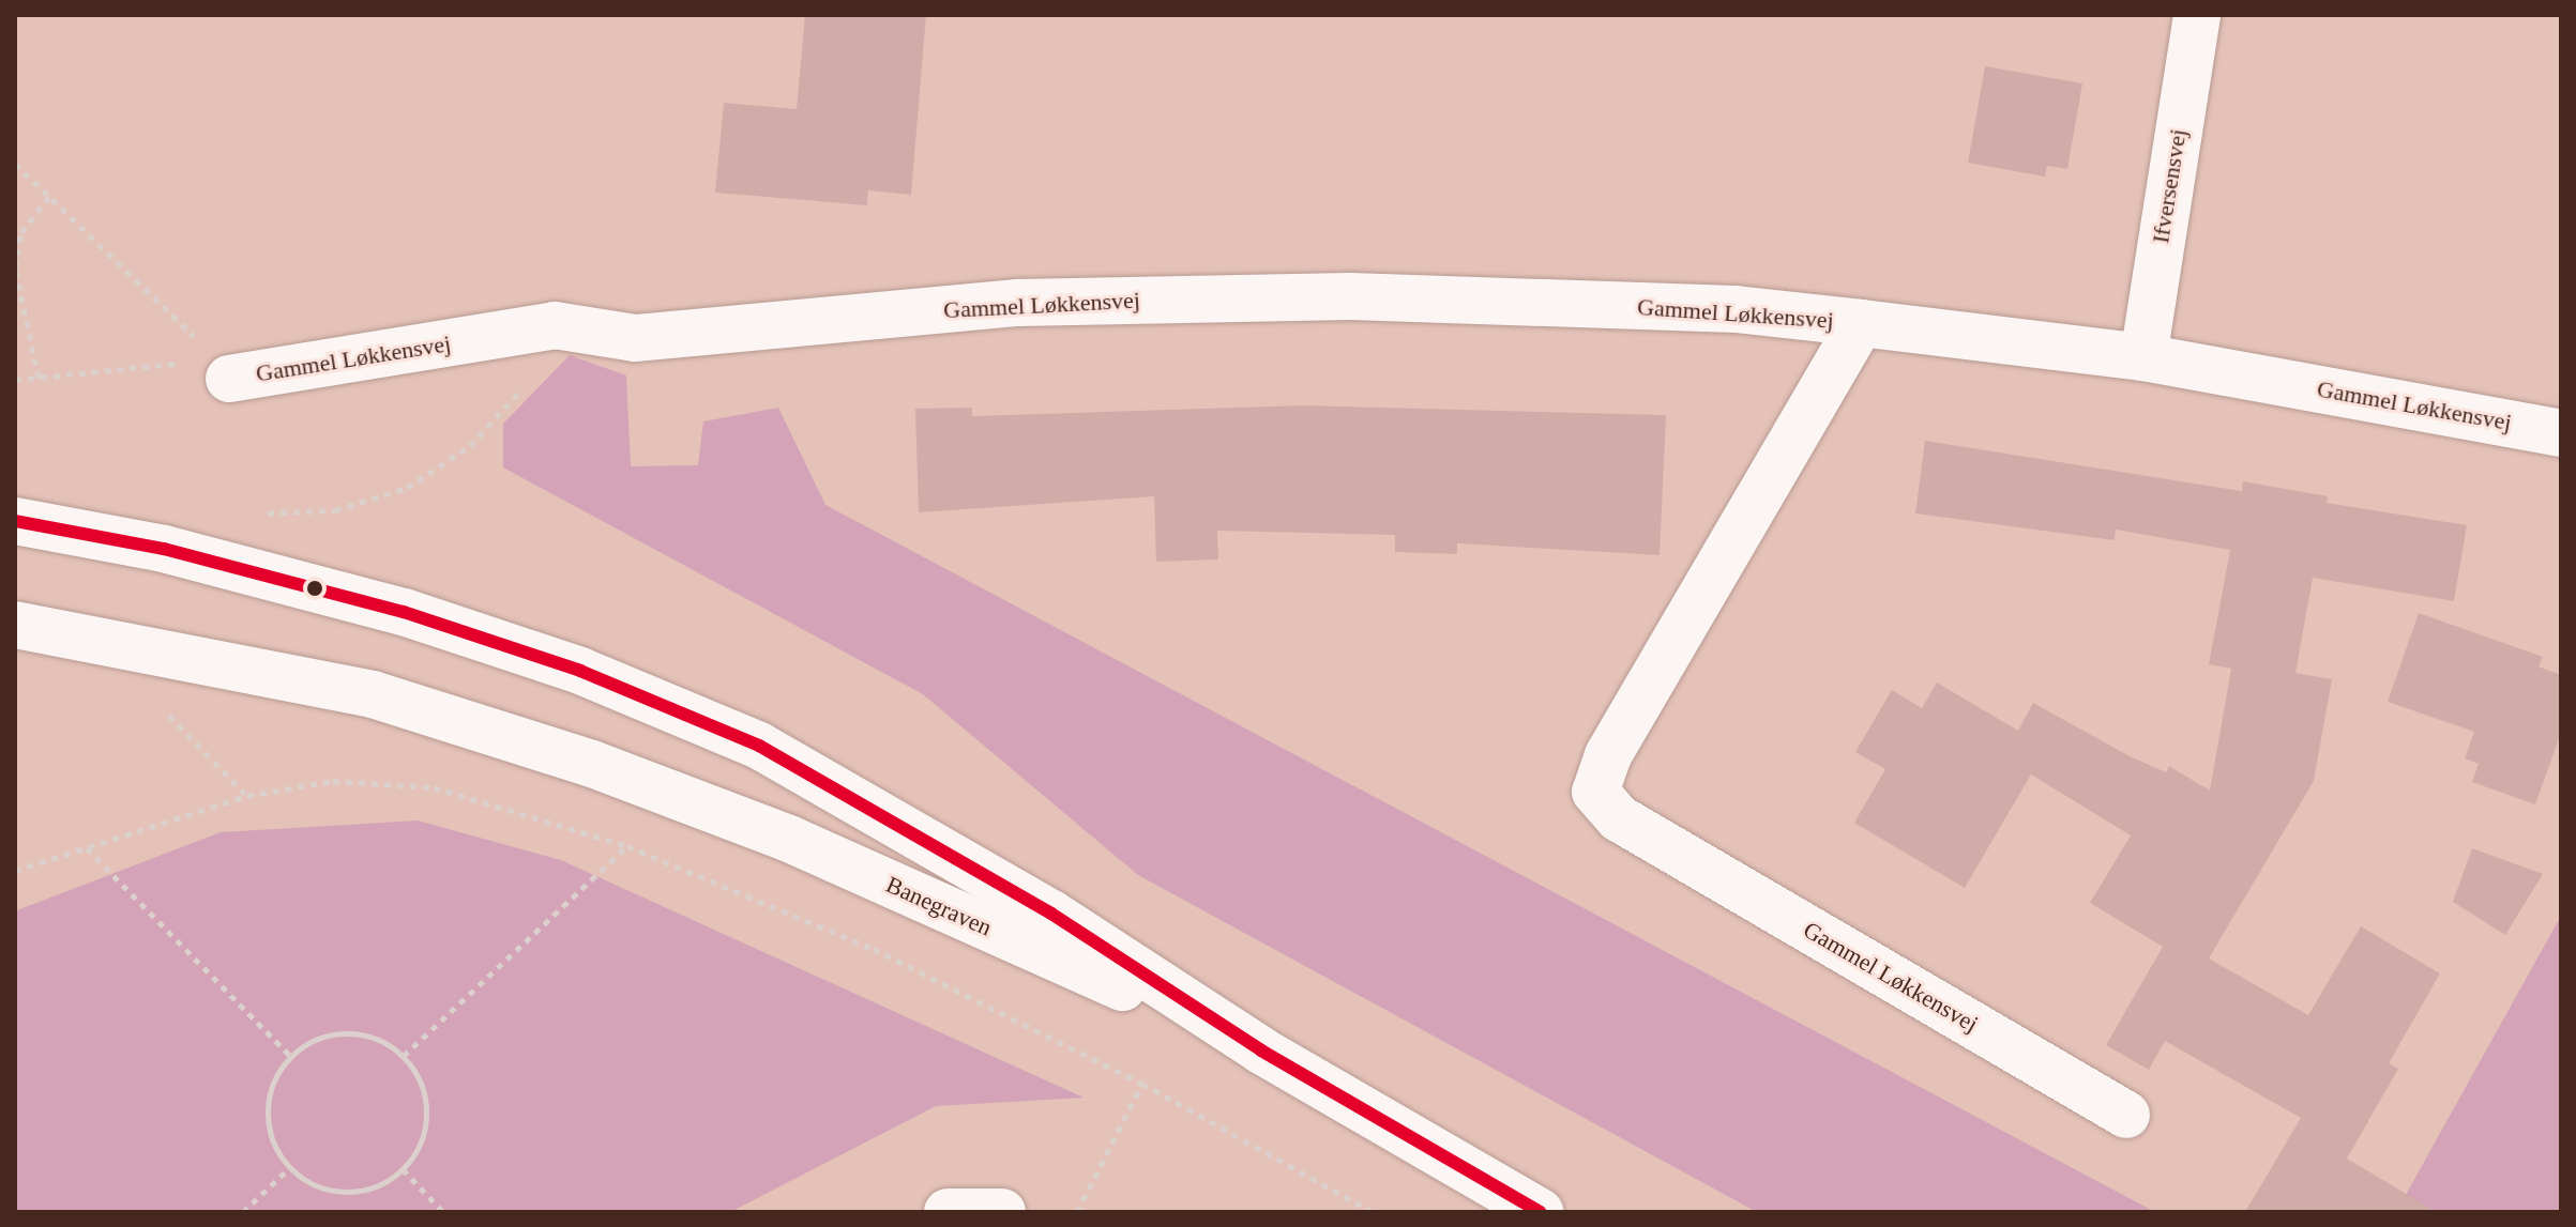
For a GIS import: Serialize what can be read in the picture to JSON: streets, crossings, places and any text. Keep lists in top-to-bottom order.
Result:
{
  "streets": {
    "street": ["Ifversensvej", "Gammel Løkkensvej", "Banegraven"]
  },
  "crossings": [
    ["Ifversensvej", "Gammel Løkkensvej"]
  ]
}
